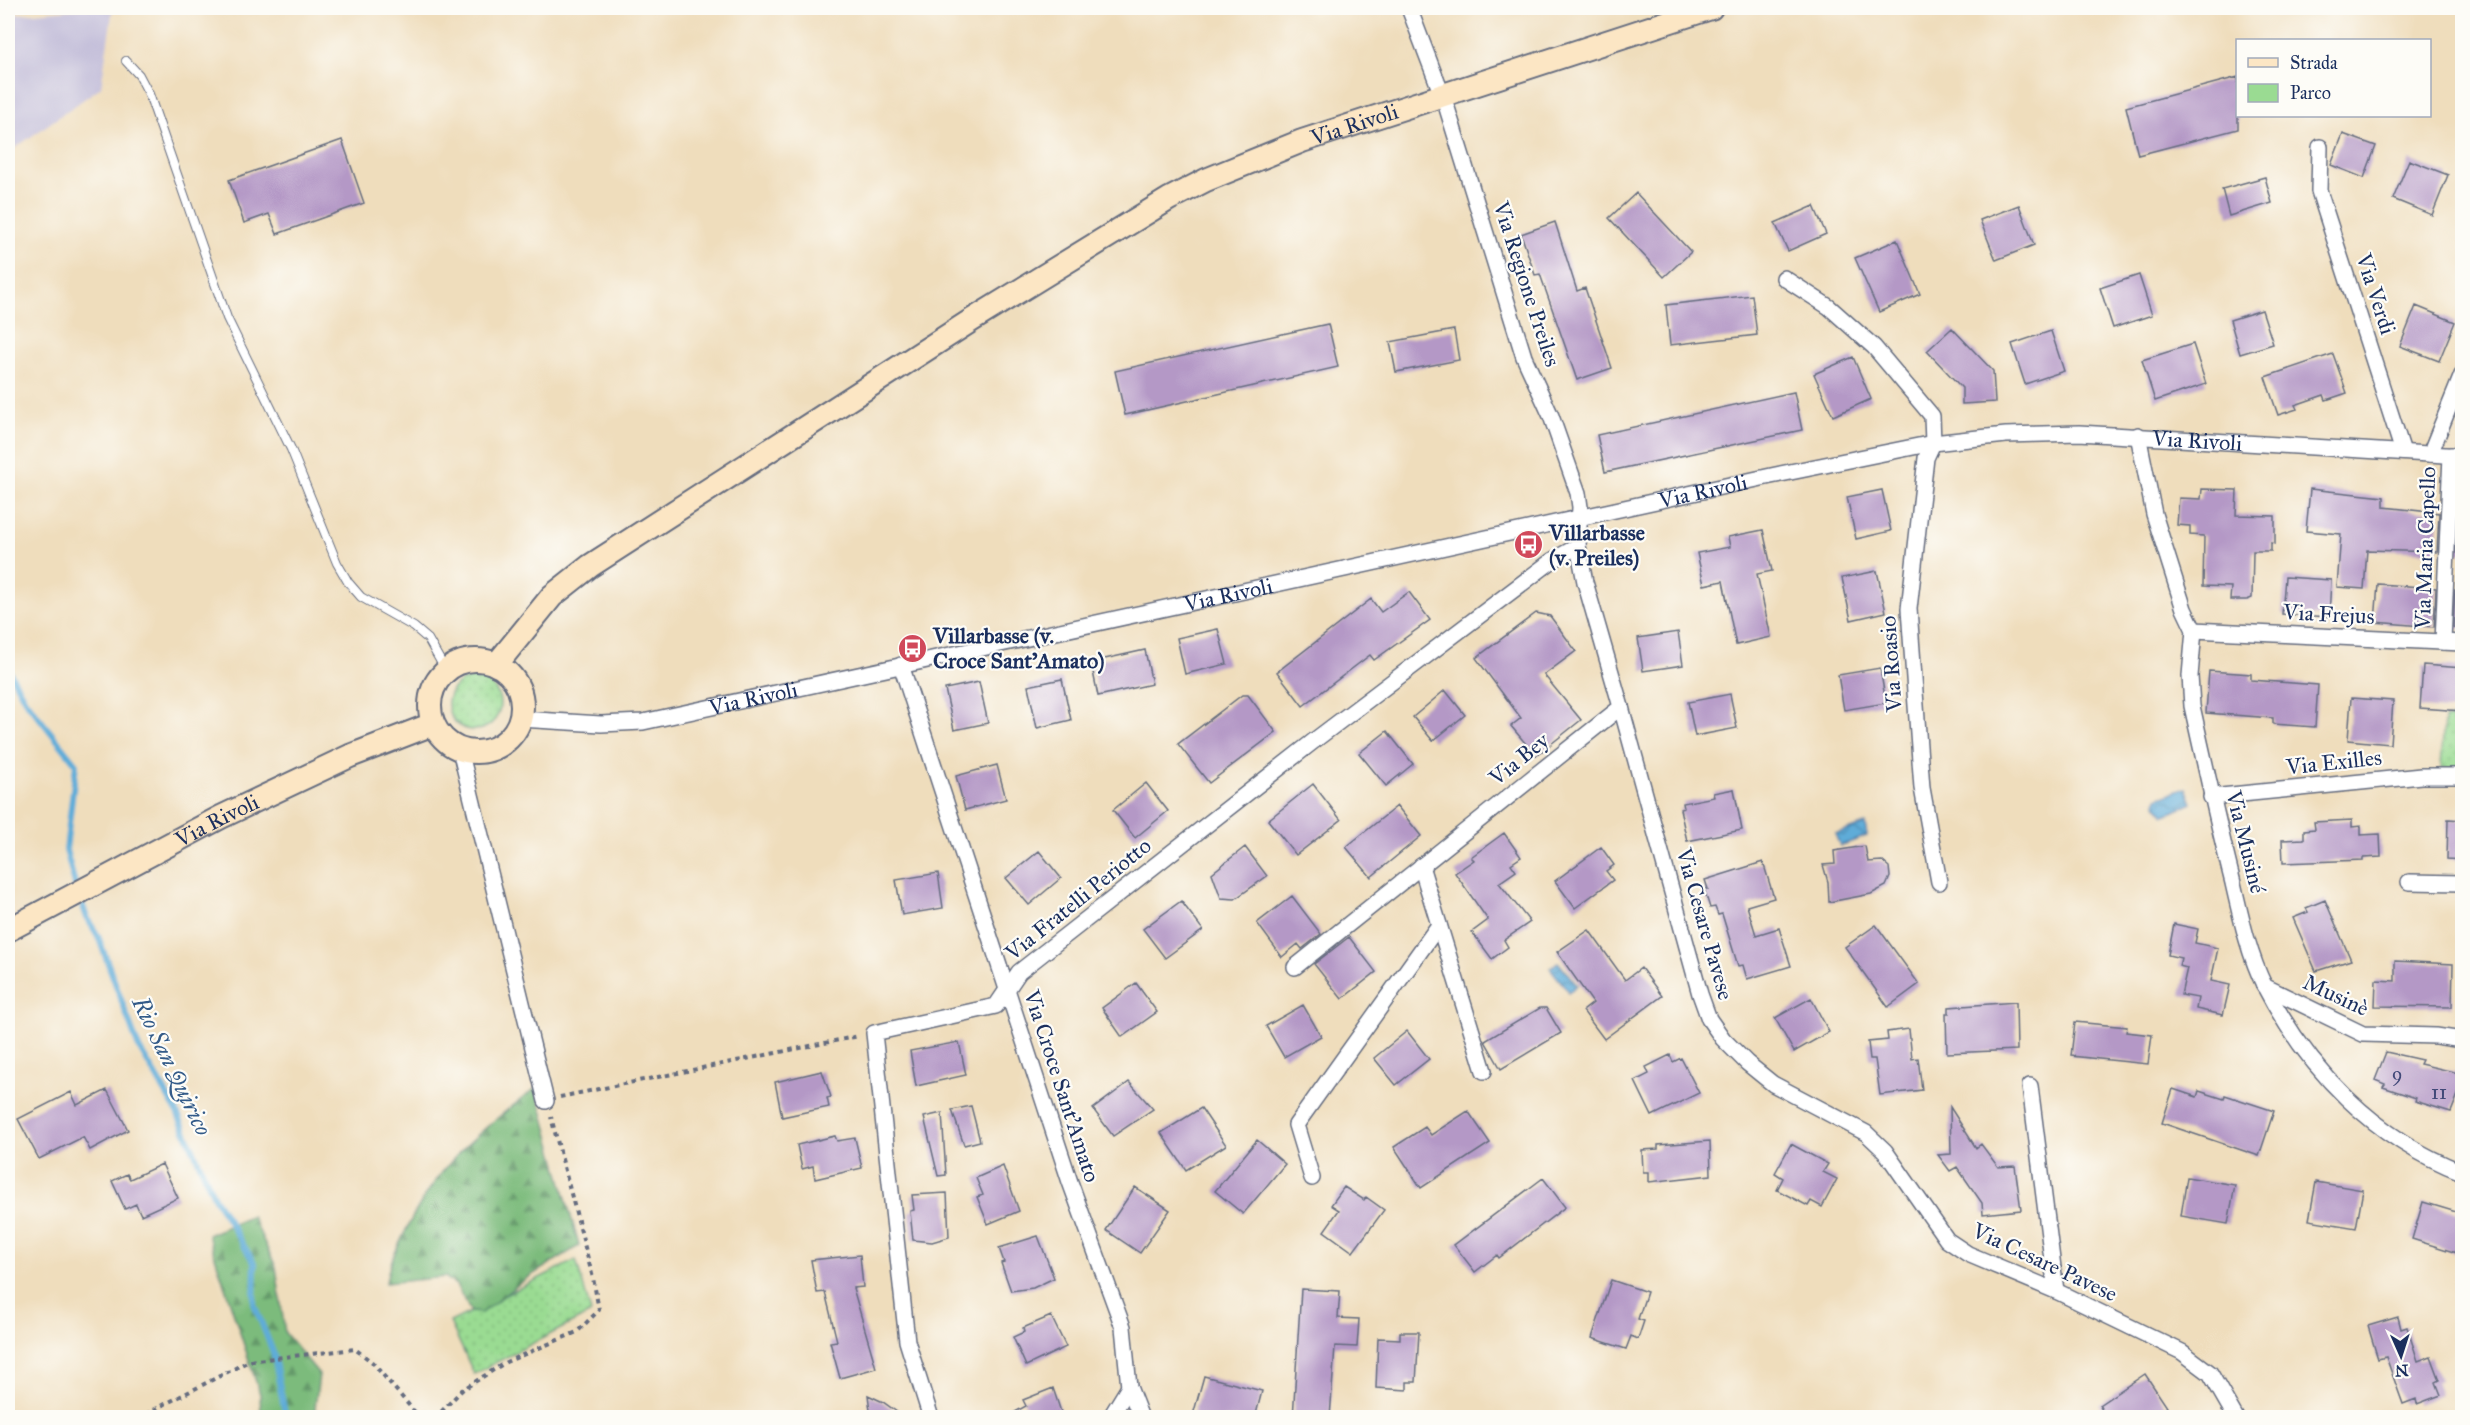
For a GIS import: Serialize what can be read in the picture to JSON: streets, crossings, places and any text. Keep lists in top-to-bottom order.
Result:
{
  "streets": {
    "street": [
      "Via Rivoli",
      "Via Regione Preiles",
      "Via Verdi",
      "Via Maria Capello",
      "Via Frejus",
      "Via Roasio",
      "Via Bey",
      "Via Exilles",
      "Via Musiné",
      "Via Fratelli Periotto",
      "Via Cesare Pavese",
      "Musinè",
      "Via Croce Sant'Amato"
    ]
  },
  "crossings": [
    ["Via Rivoli", "Via Regione Preiles"],
    ["Via Rivoli", "Via Verdi"],
    ["Via Rivoli", "Via Maria Capello"],
    ["Via Rivoli", "Via Roasio"],
    ["Via Rivoli", "Via Musiné"],
    ["Via Rivoli", "Via Croce Sant'Amato"],
    ["Via Maria Capello", "Via Frejus"],
    ["Via Frejus", "Via Musiné"],
    ["Via Bey", "Via Cesare Pavese"],
    ["Via Exilles", "Via Musiné"],
    ["Via Musiné", "Musinè"],
    ["Via Fratelli Periotto", "Via Croce Sant'Amato"]
  ],
  "water": ["Rio San Quirico"],
  "places": {
    "bus stop": ["Villarbasse (v. Preiles)", "Villarbasse (v. Croce Sant'Amato)"]
  },
  "house_numbers": ["9", "11"],
  "legend": ["Strada", "Parco"],
  "north": "bottom"
}
